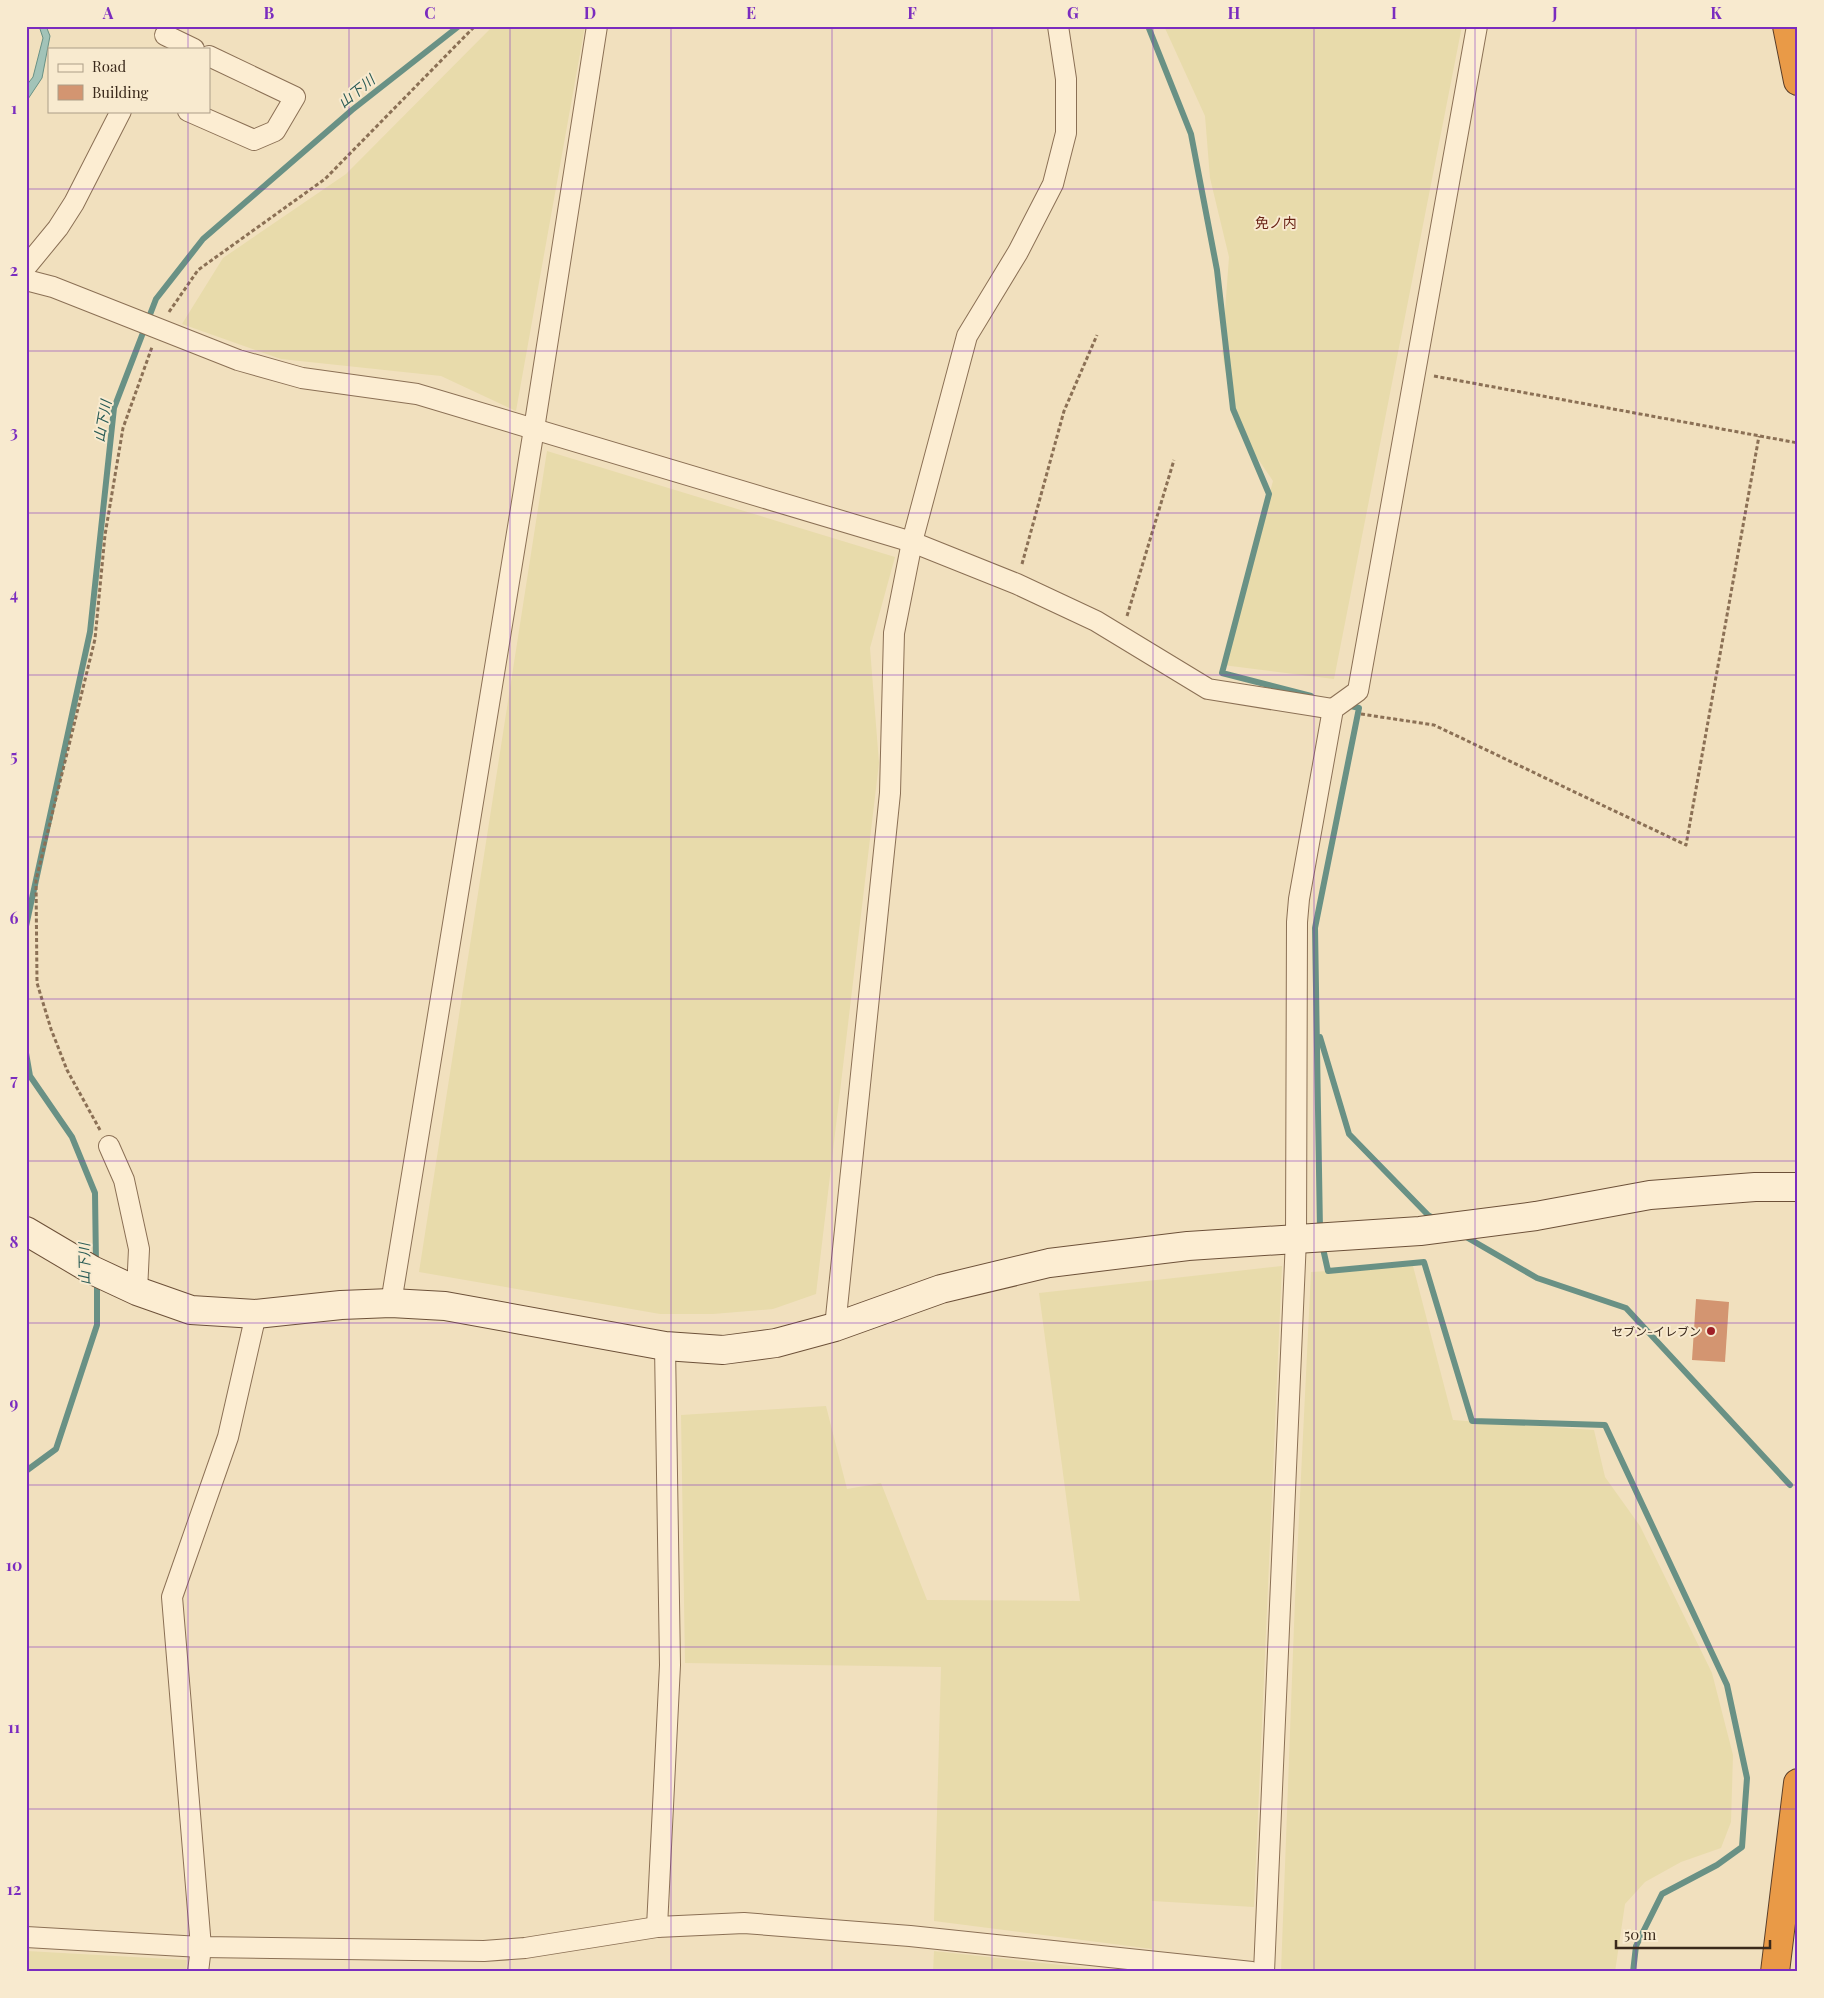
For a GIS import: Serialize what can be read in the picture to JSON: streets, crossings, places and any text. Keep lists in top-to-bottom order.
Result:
{
  "districts": ["免ノ内"],
  "water": ["山下川"],
  "places": ["セブン-イレブン"],
  "legend": ["Road", "Building"],
  "scale_bar": "50 m",
  "grid": {
    "columns": [
      "A",
      "B",
      "C",
      "D",
      "E",
      "F",
      "G",
      "H",
      "I",
      "J",
      "K"
    ],
    "rows": [
      "1",
      "2",
      "3",
      "4",
      "5",
      "6",
      "7",
      "8",
      "9",
      "10",
      "11",
      "12"
    ]
  }
}
